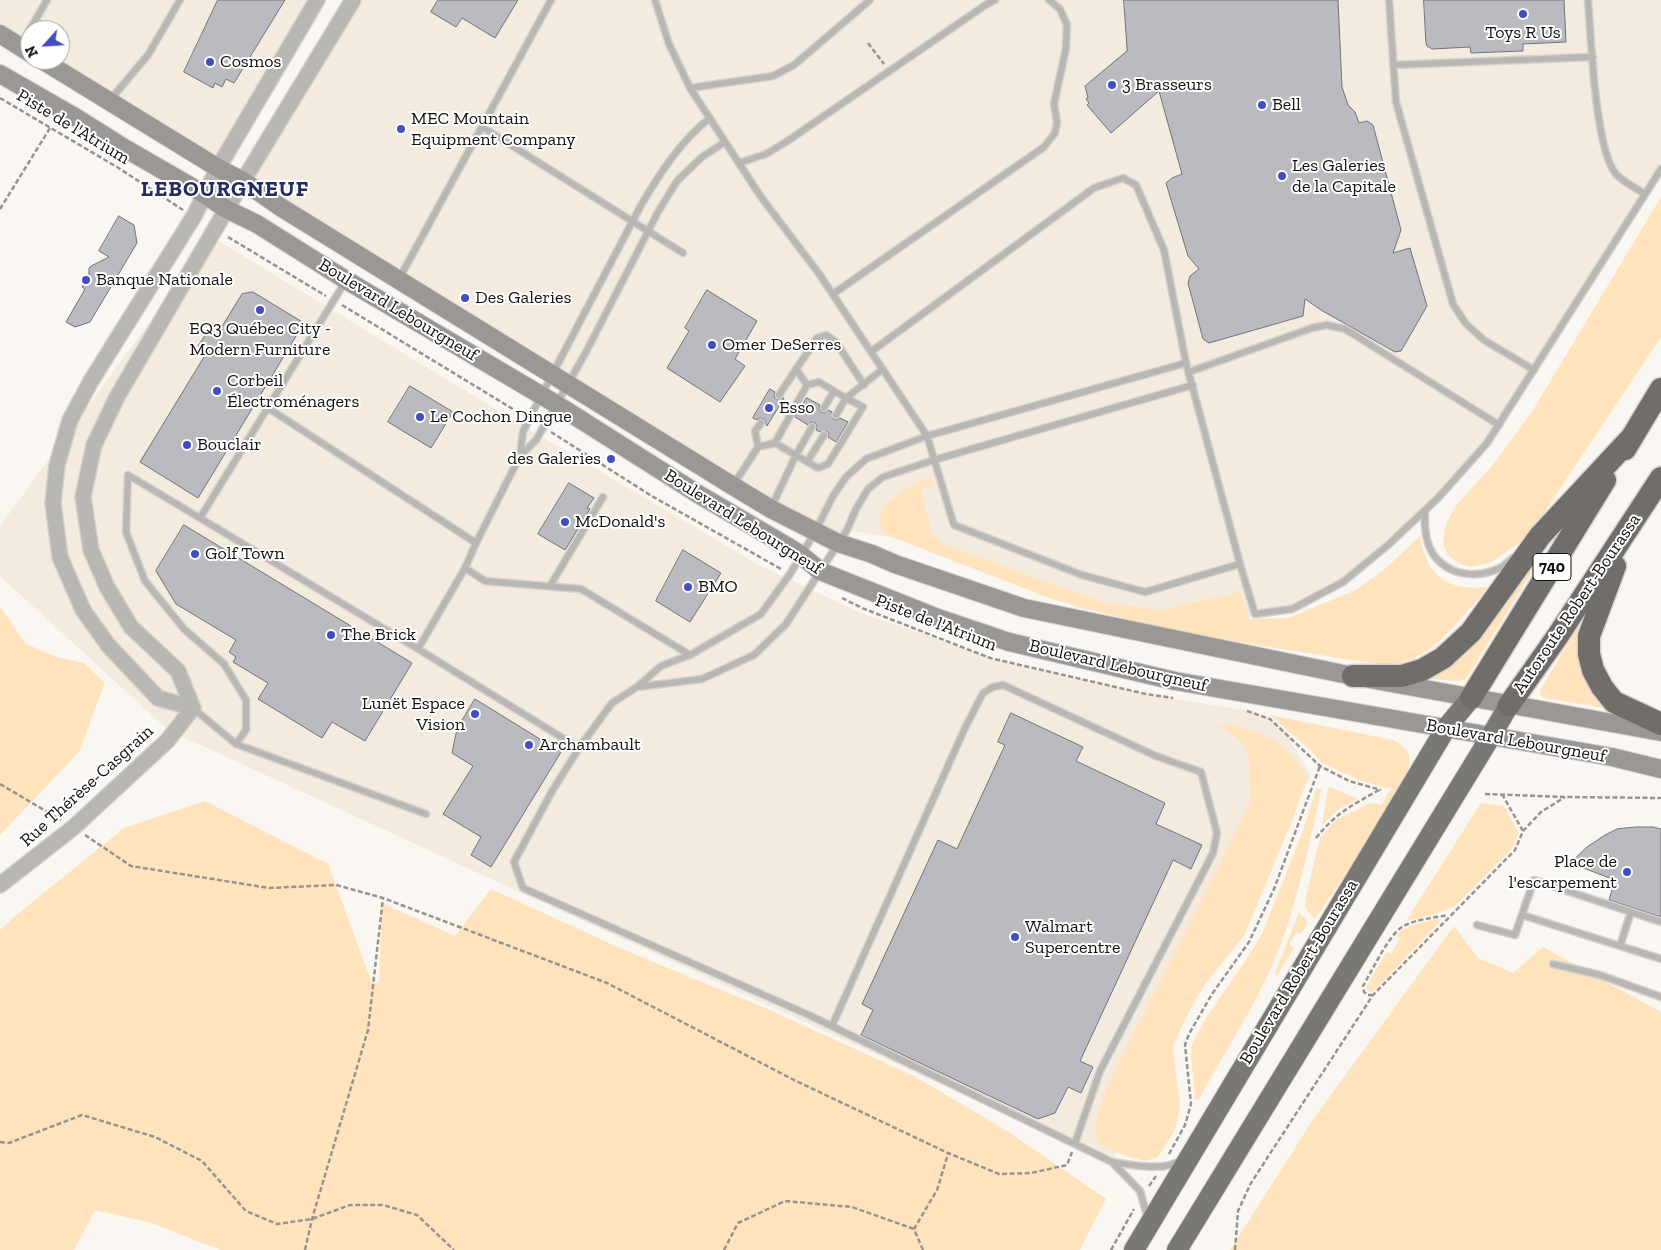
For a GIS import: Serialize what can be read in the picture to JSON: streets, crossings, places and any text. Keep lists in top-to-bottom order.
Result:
{
  "streets": {
    "highway": ["740", "Autoroute Robert-Bourassa", "Boulevard Robert-Bourassa"],
    "main road": ["Boulevard Lebourgneuf"],
    "street": ["Rue Thérèse-Casgrain"],
    "path": ["Piste de l'Atrium"]
  },
  "crossings": [
    ["Boulevard Lebourgneuf", "Autoroute Robert-Bourassa"],
    ["Boulevard Lebourgneuf", "Boulevard Robert-Bourassa"],
    ["Autoroute Robert-Bourassa", "Boulevard Robert-Bourassa"]
  ],
  "districts": ["LEBOURGNEUF"],
  "places": [
    "Toys R Us",
    "Cosmos",
    "3 Brasseurs",
    "Bell",
    "MEC Mountain Equipment Company",
    "Les Galeries de la Capitale",
    "Banque Nationale",
    "Des Galeries",
    "EQ3 Québec City - Modern Furniture",
    "Omer DeSerres",
    "Corbeil Électroménagers",
    "Esso",
    "Le Cochon Dingue",
    "Bouclair",
    "des Galeries",
    "McDonald's",
    "Golf Town",
    "BMO",
    "The Brick",
    "Lunët Espace Vision",
    "Archambault",
    "Place de l'escarpement",
    "Walmart Supercentre"
  ],
  "north": "bottom left"
}
